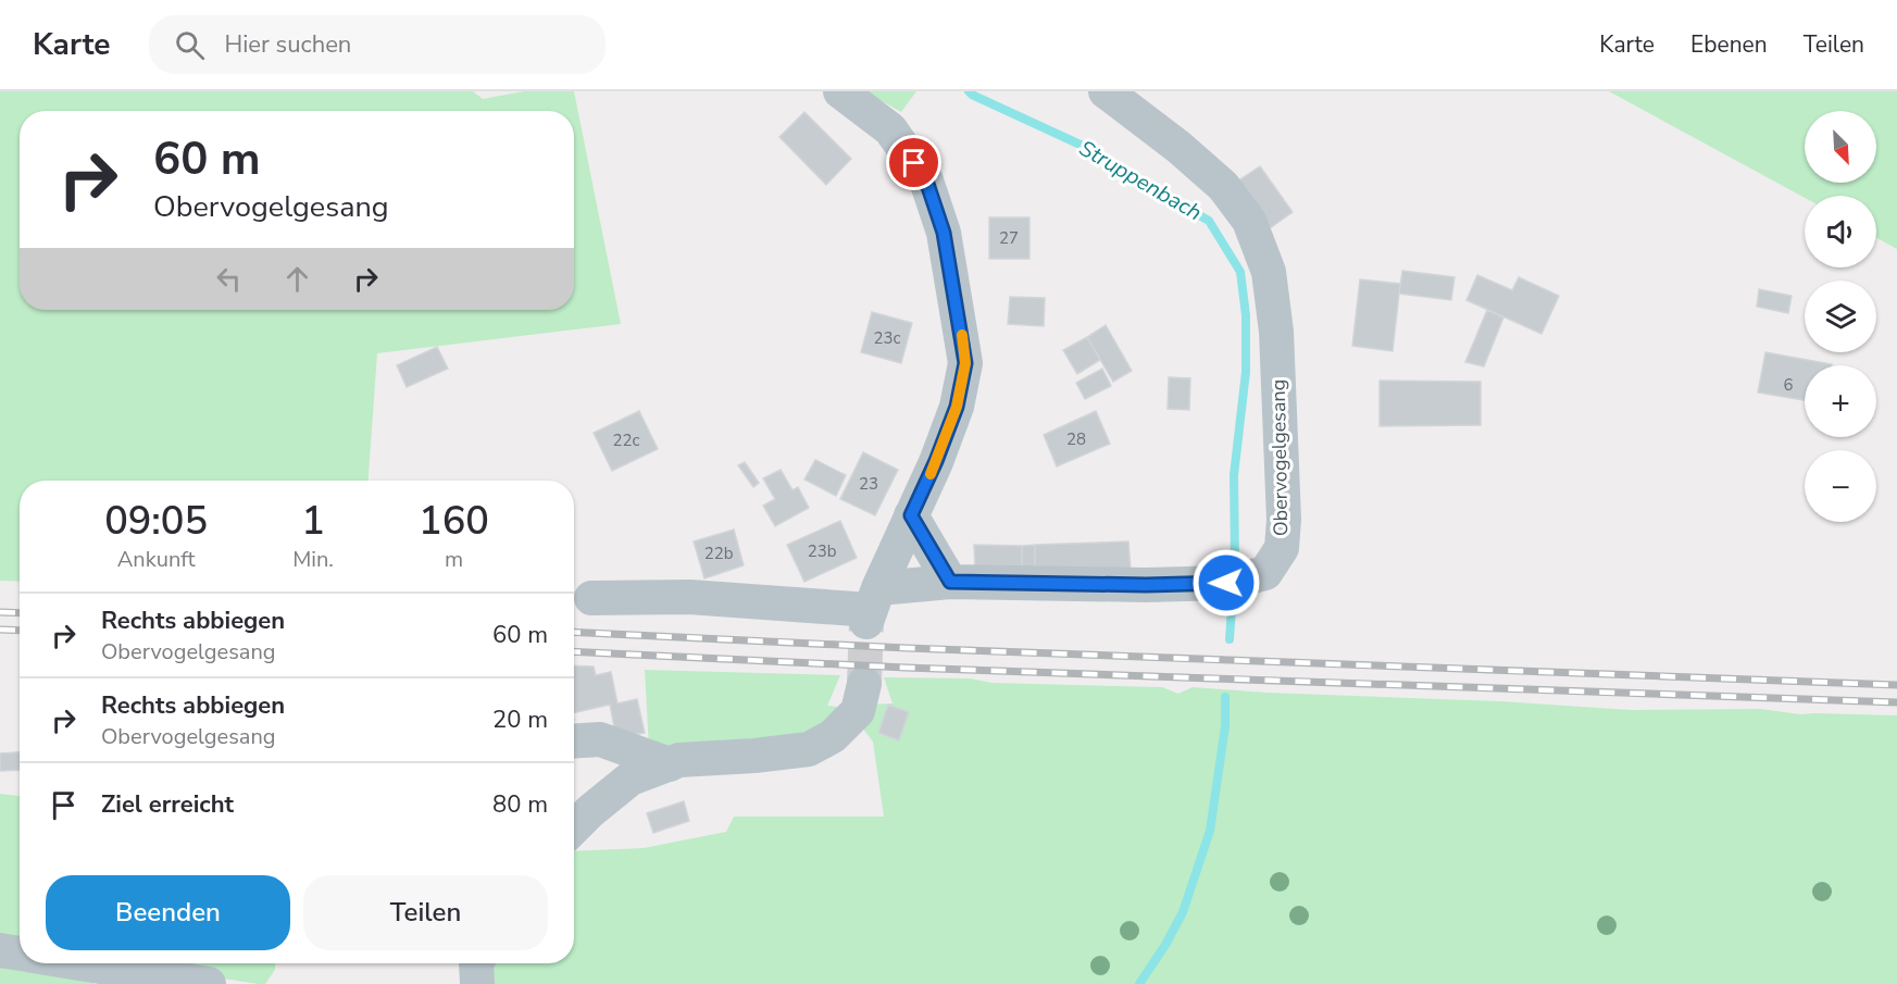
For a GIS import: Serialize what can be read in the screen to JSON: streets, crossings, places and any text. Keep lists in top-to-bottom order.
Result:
{
  "streets": {
    "street": ["Obervogelgesang"]
  },
  "water": ["Struppenbach"],
  "house_numbers": [
    "27",
    "23c",
    "6",
    "28",
    "22c",
    "23",
    "23b",
    "22b"
  ],
  "north": "bottom right",
  "page": {
    "header": "Karte",
    "search": "Hier suchen",
    "nav": ["Karte", "Ebenen", "Teilen"],
    "map_buttons": ["+", "−"],
    "turn": ["60 m", "Obervogelgesang"],
    "eta": [
      "09:05",
      "Ankunft",
      "1",
      "Min.",
      "160",
      "m"
    ],
    "list": [
      {
        "name": "Rechts abbiegen",
        "note": "Obervogelgesang",
        "value": "60 m"
      },
      {
        "name": "Rechts abbiegen",
        "note": "Obervogelgesang",
        "value": "20 m"
      },
      {
        "name": "Ziel erreicht",
        "value": "80 m"
      }
    ],
    "buttons": ["Beenden", "Teilen"]
  }
}
